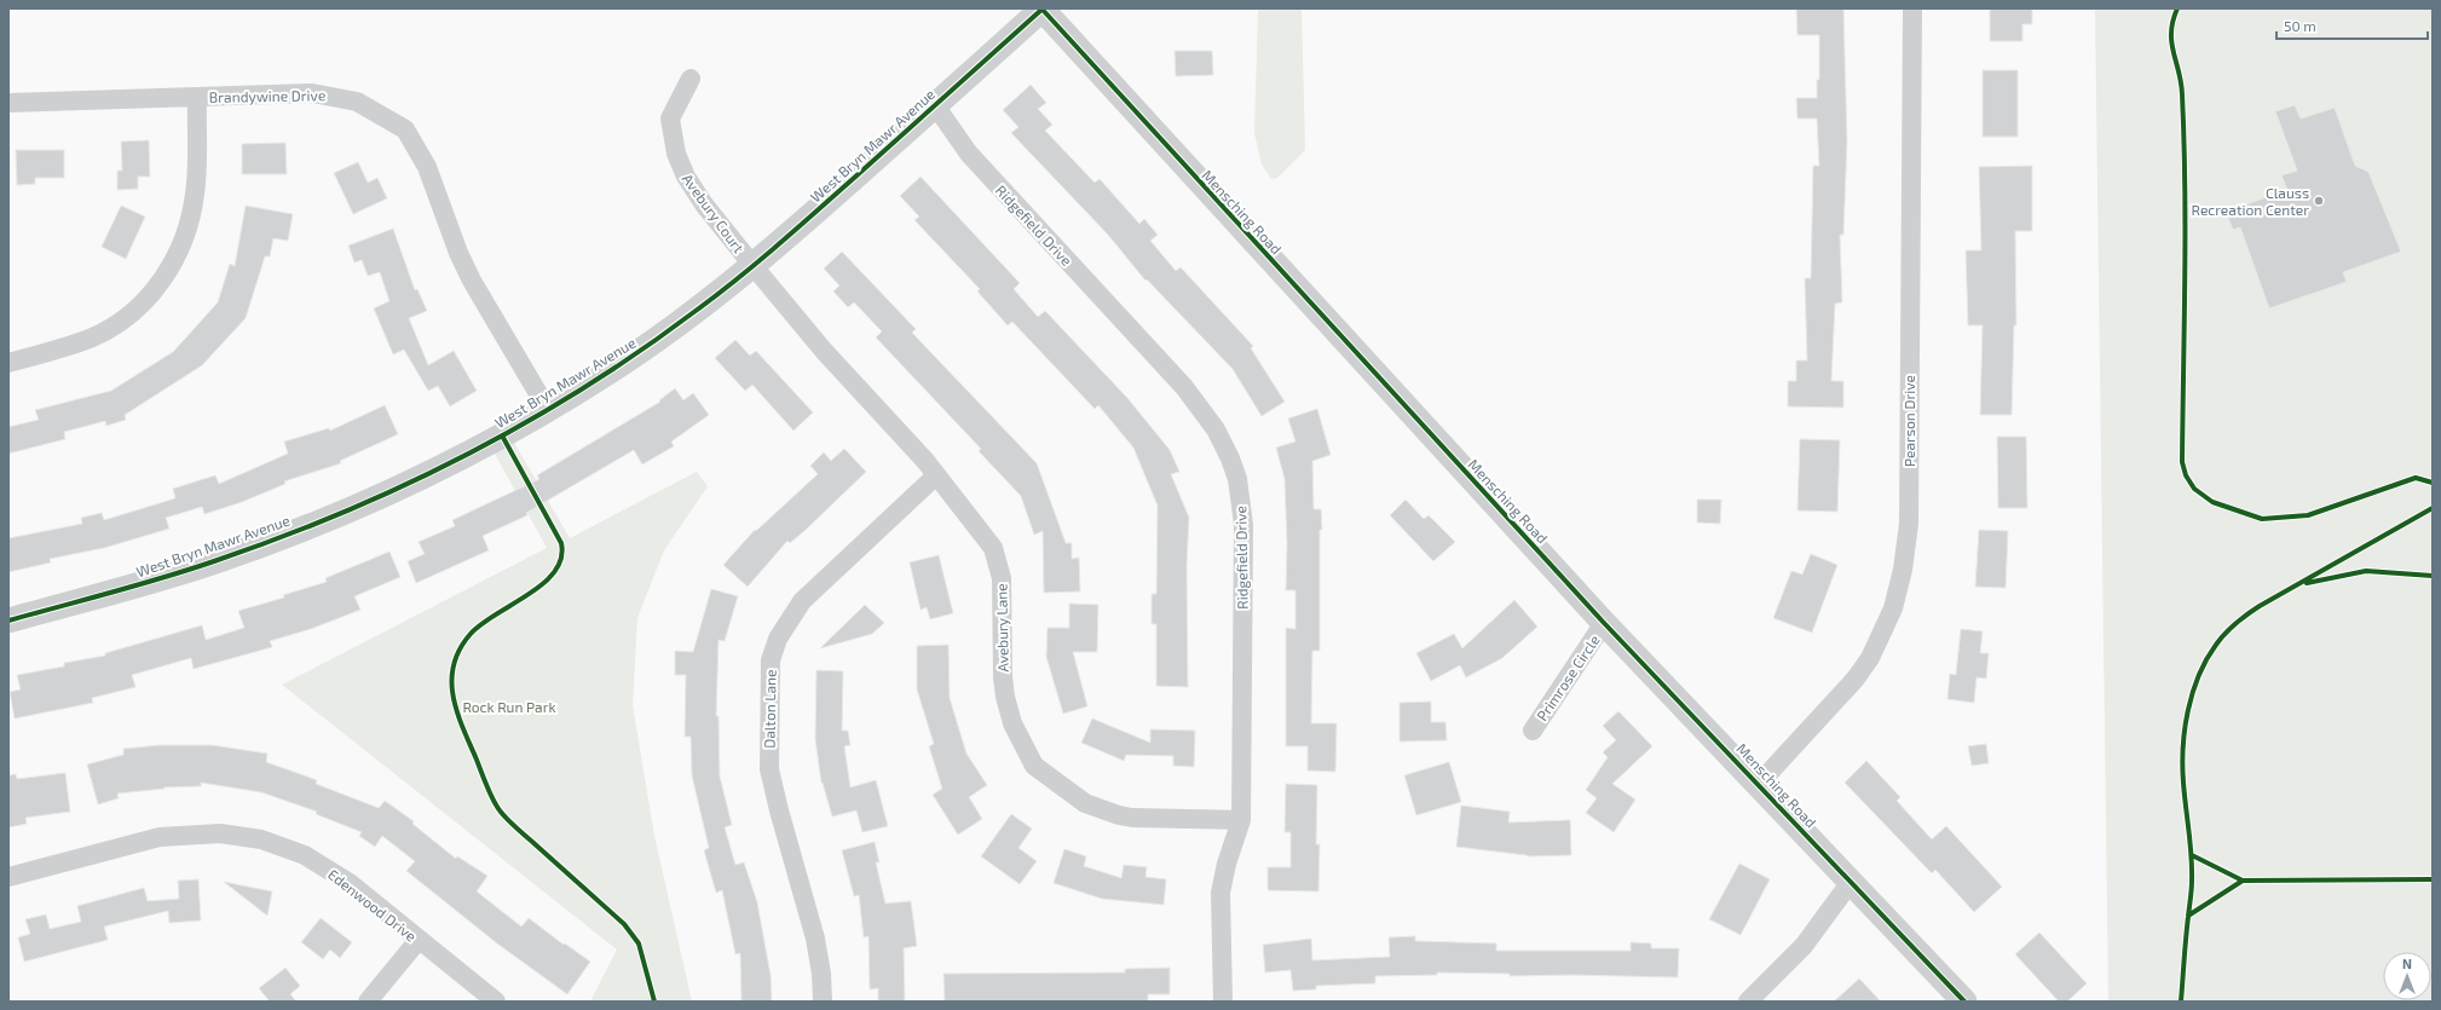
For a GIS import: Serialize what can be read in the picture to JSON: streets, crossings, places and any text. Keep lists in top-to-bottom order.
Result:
{
  "streets": {
    "street": [
      "Brandywine Drive",
      "West Bryn Mawr Avenue",
      "Mensching Road",
      "Avebury Court",
      "Ridgefield Drive",
      "Pearson Drive",
      "Avebury Lane",
      "Primrose Circle",
      "Dalton Lane",
      "Edenwood Drive"
    ]
  },
  "crossings": [
    ["Brandywine Drive", "West Bryn Mawr Avenue"],
    ["West Bryn Mawr Avenue", "Mensching Road"],
    ["West Bryn Mawr Avenue", "Avebury Court"],
    ["West Bryn Mawr Avenue", "Ridgefield Drive"],
    ["West Bryn Mawr Avenue", "Avebury Lane"],
    ["Mensching Road", "Pearson Drive"],
    ["Mensching Road", "Primrose Circle"],
    ["Avebury Court", "Avebury Lane"],
    ["Ridgefield Drive", "Avebury Lane"],
    ["Avebury Lane", "Dalton Lane"]
  ],
  "parks": ["Rock Run Park"],
  "places": ["Clauss Recreation Center"],
  "scale_bar": "50 m",
  "north": "top"
}
